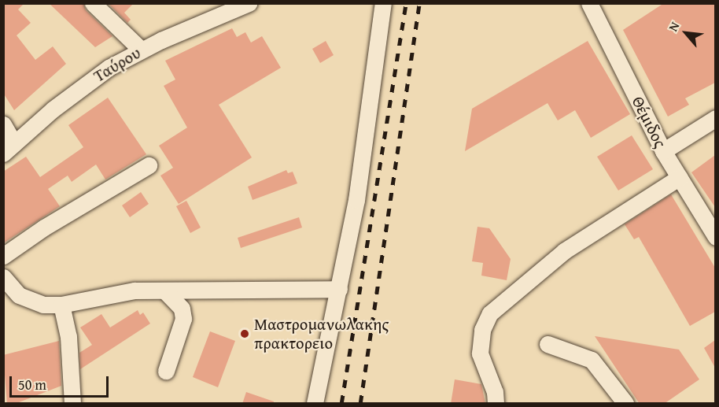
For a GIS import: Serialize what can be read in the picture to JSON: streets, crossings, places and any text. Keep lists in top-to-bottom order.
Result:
{
  "streets": {
    "street": ["Ταύρου", "Θέμιδος"]
  },
  "places": ["Μαστρομανωλακης πρακτορειο"],
  "scale_bar": "50 m",
  "north": "top left"
}
